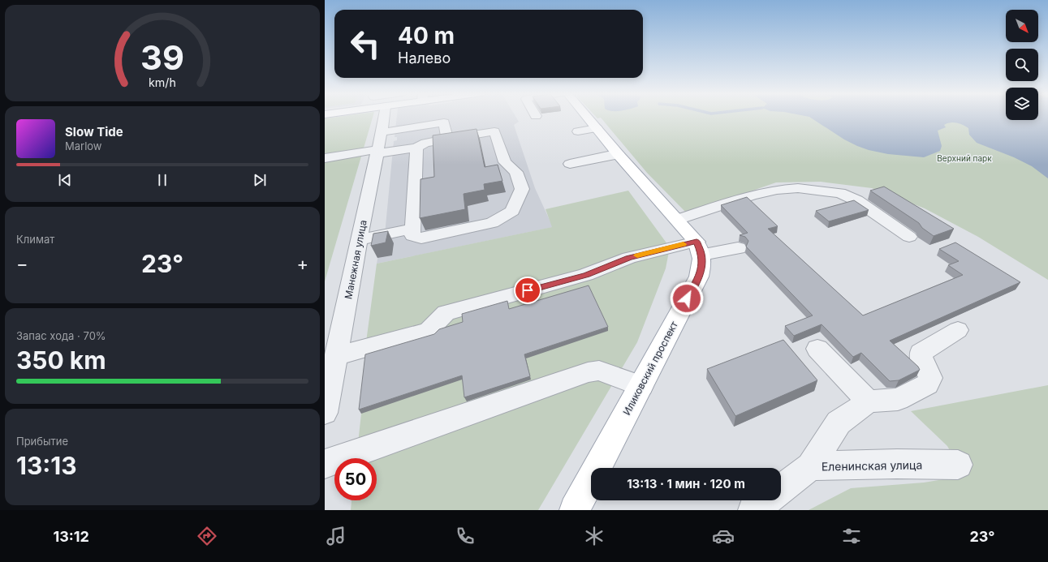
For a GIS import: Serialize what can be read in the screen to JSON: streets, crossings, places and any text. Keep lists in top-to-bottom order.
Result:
{
  "streets": {
    "main road": ["Иликовский проспект"],
    "street": ["Манежная улица", "Еленинская улица"]
  },
  "parks": ["Верхний парк"],
  "north": "bottom right",
  "page": {
    "turn": ["40 m", "Налево"],
    "song": ["Slow Tide", "Marlow"],
    "tile": [
      "Климат",
      ["Запас хода · 70%", "350 km"],
      ["Прибытие", "13:13"]
    ],
    "heat": ["−", "23°", "+"],
    "limit": "50",
    "trip": "13:13 · 1 мин · 120 m",
    "tabs": ["13:12", "23°"],
    "gauge": ["39", "km/h"]
  }
}
